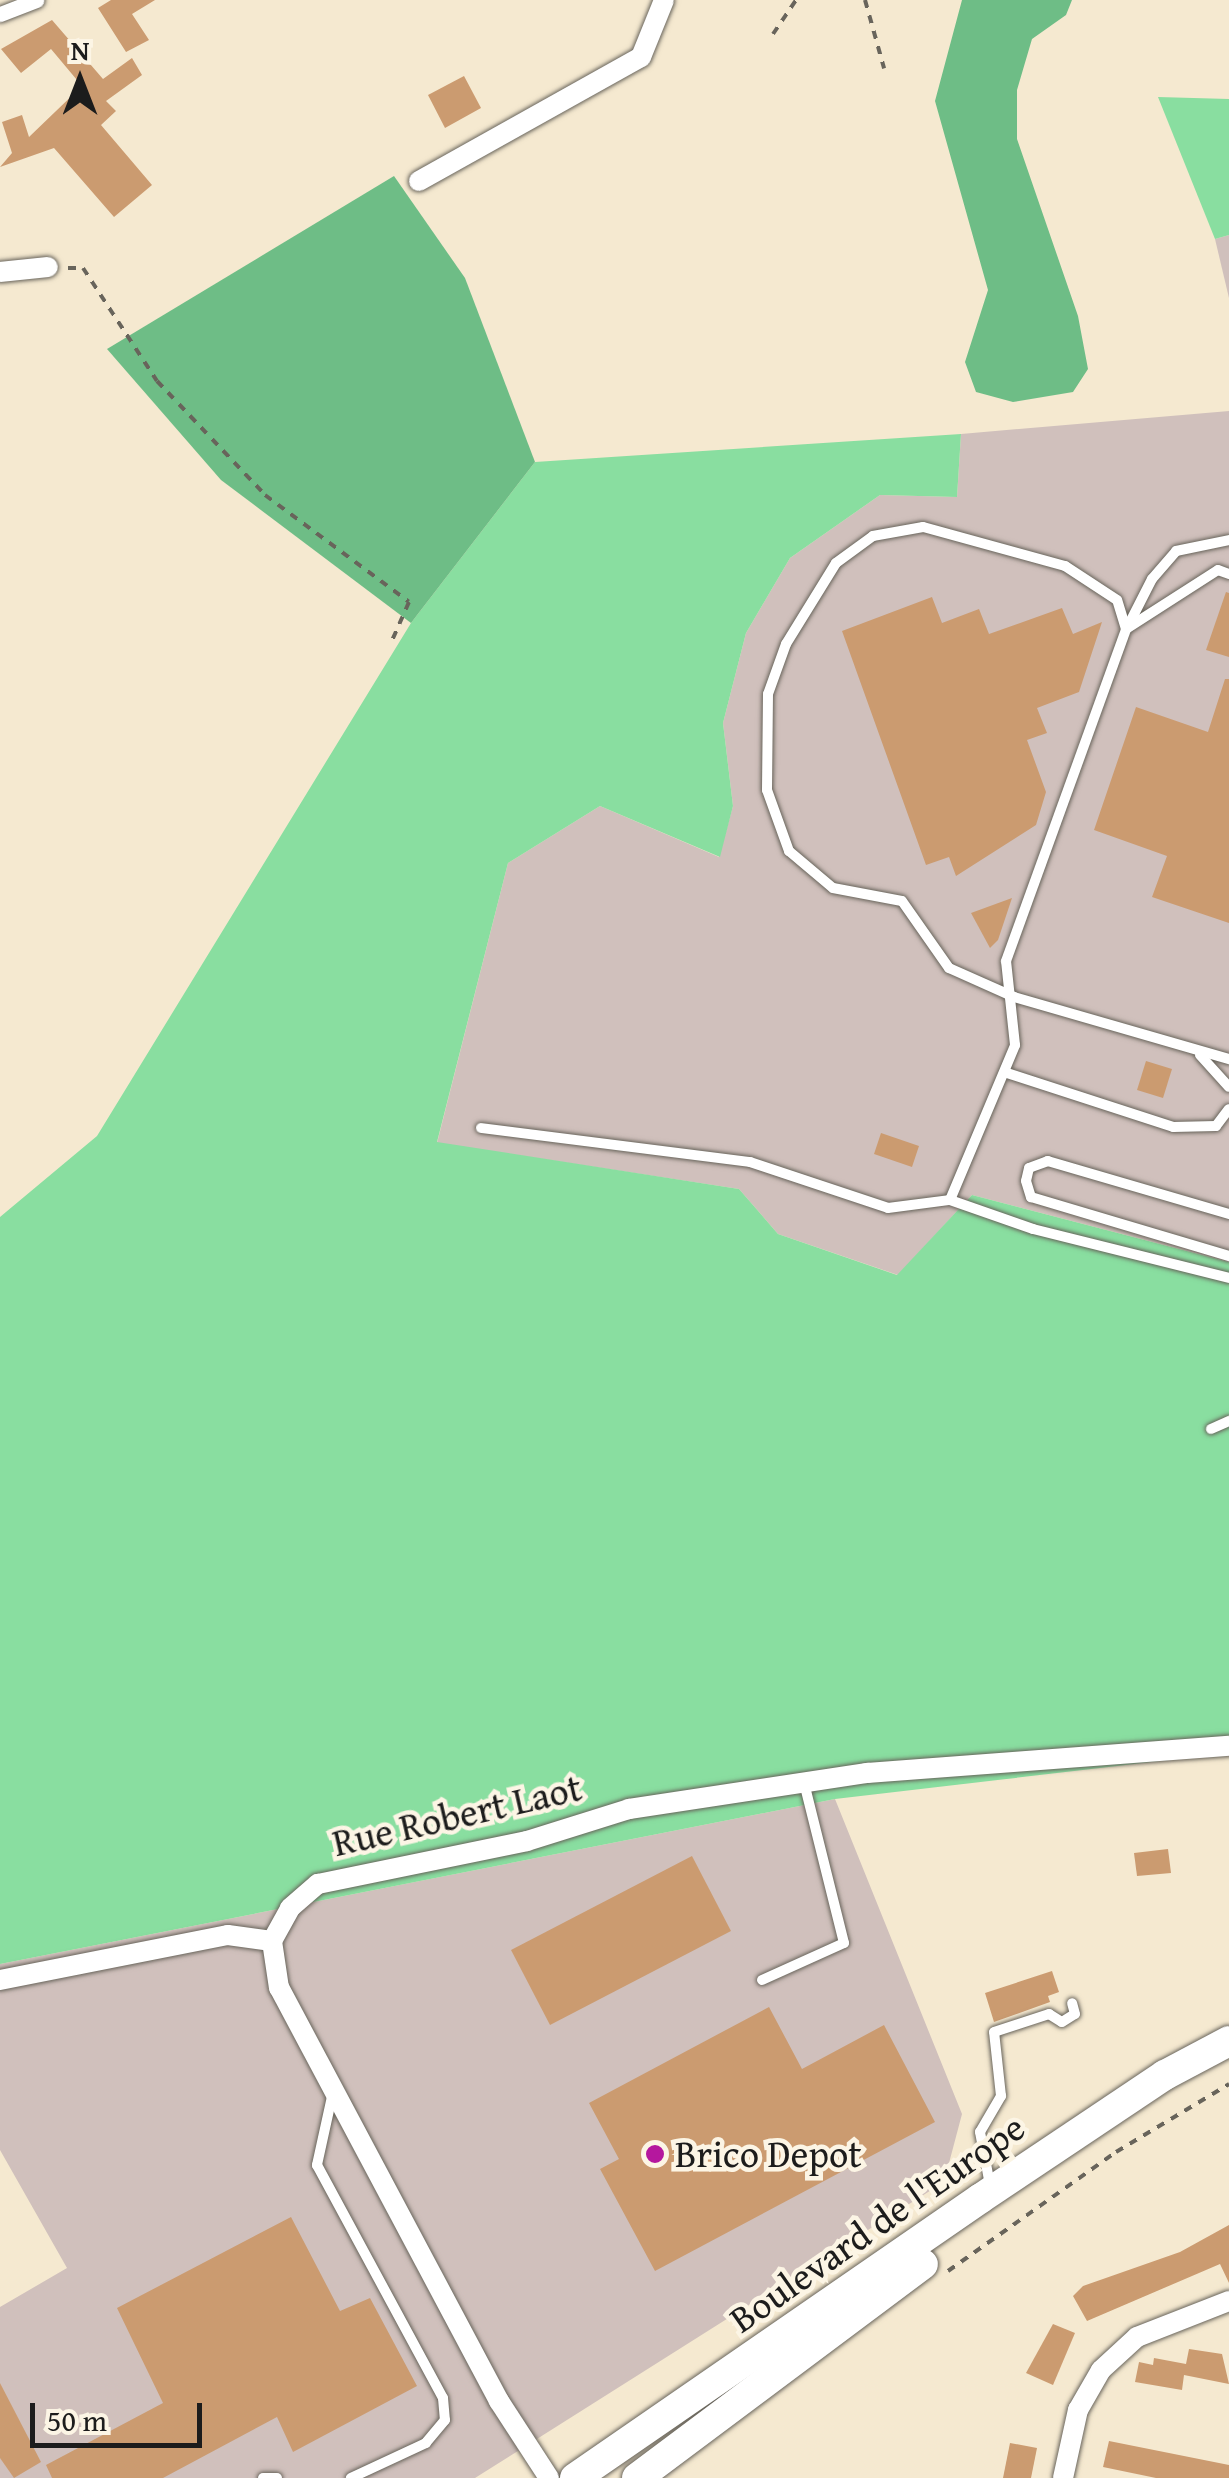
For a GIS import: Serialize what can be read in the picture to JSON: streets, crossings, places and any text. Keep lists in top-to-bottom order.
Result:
{
  "streets": {
    "main road": ["Boulevard de l'Europe"],
    "street": ["Rue Robert Laot"]
  },
  "places": ["Brico Depot"],
  "scale_bar": "50 m",
  "north": "top"
}
